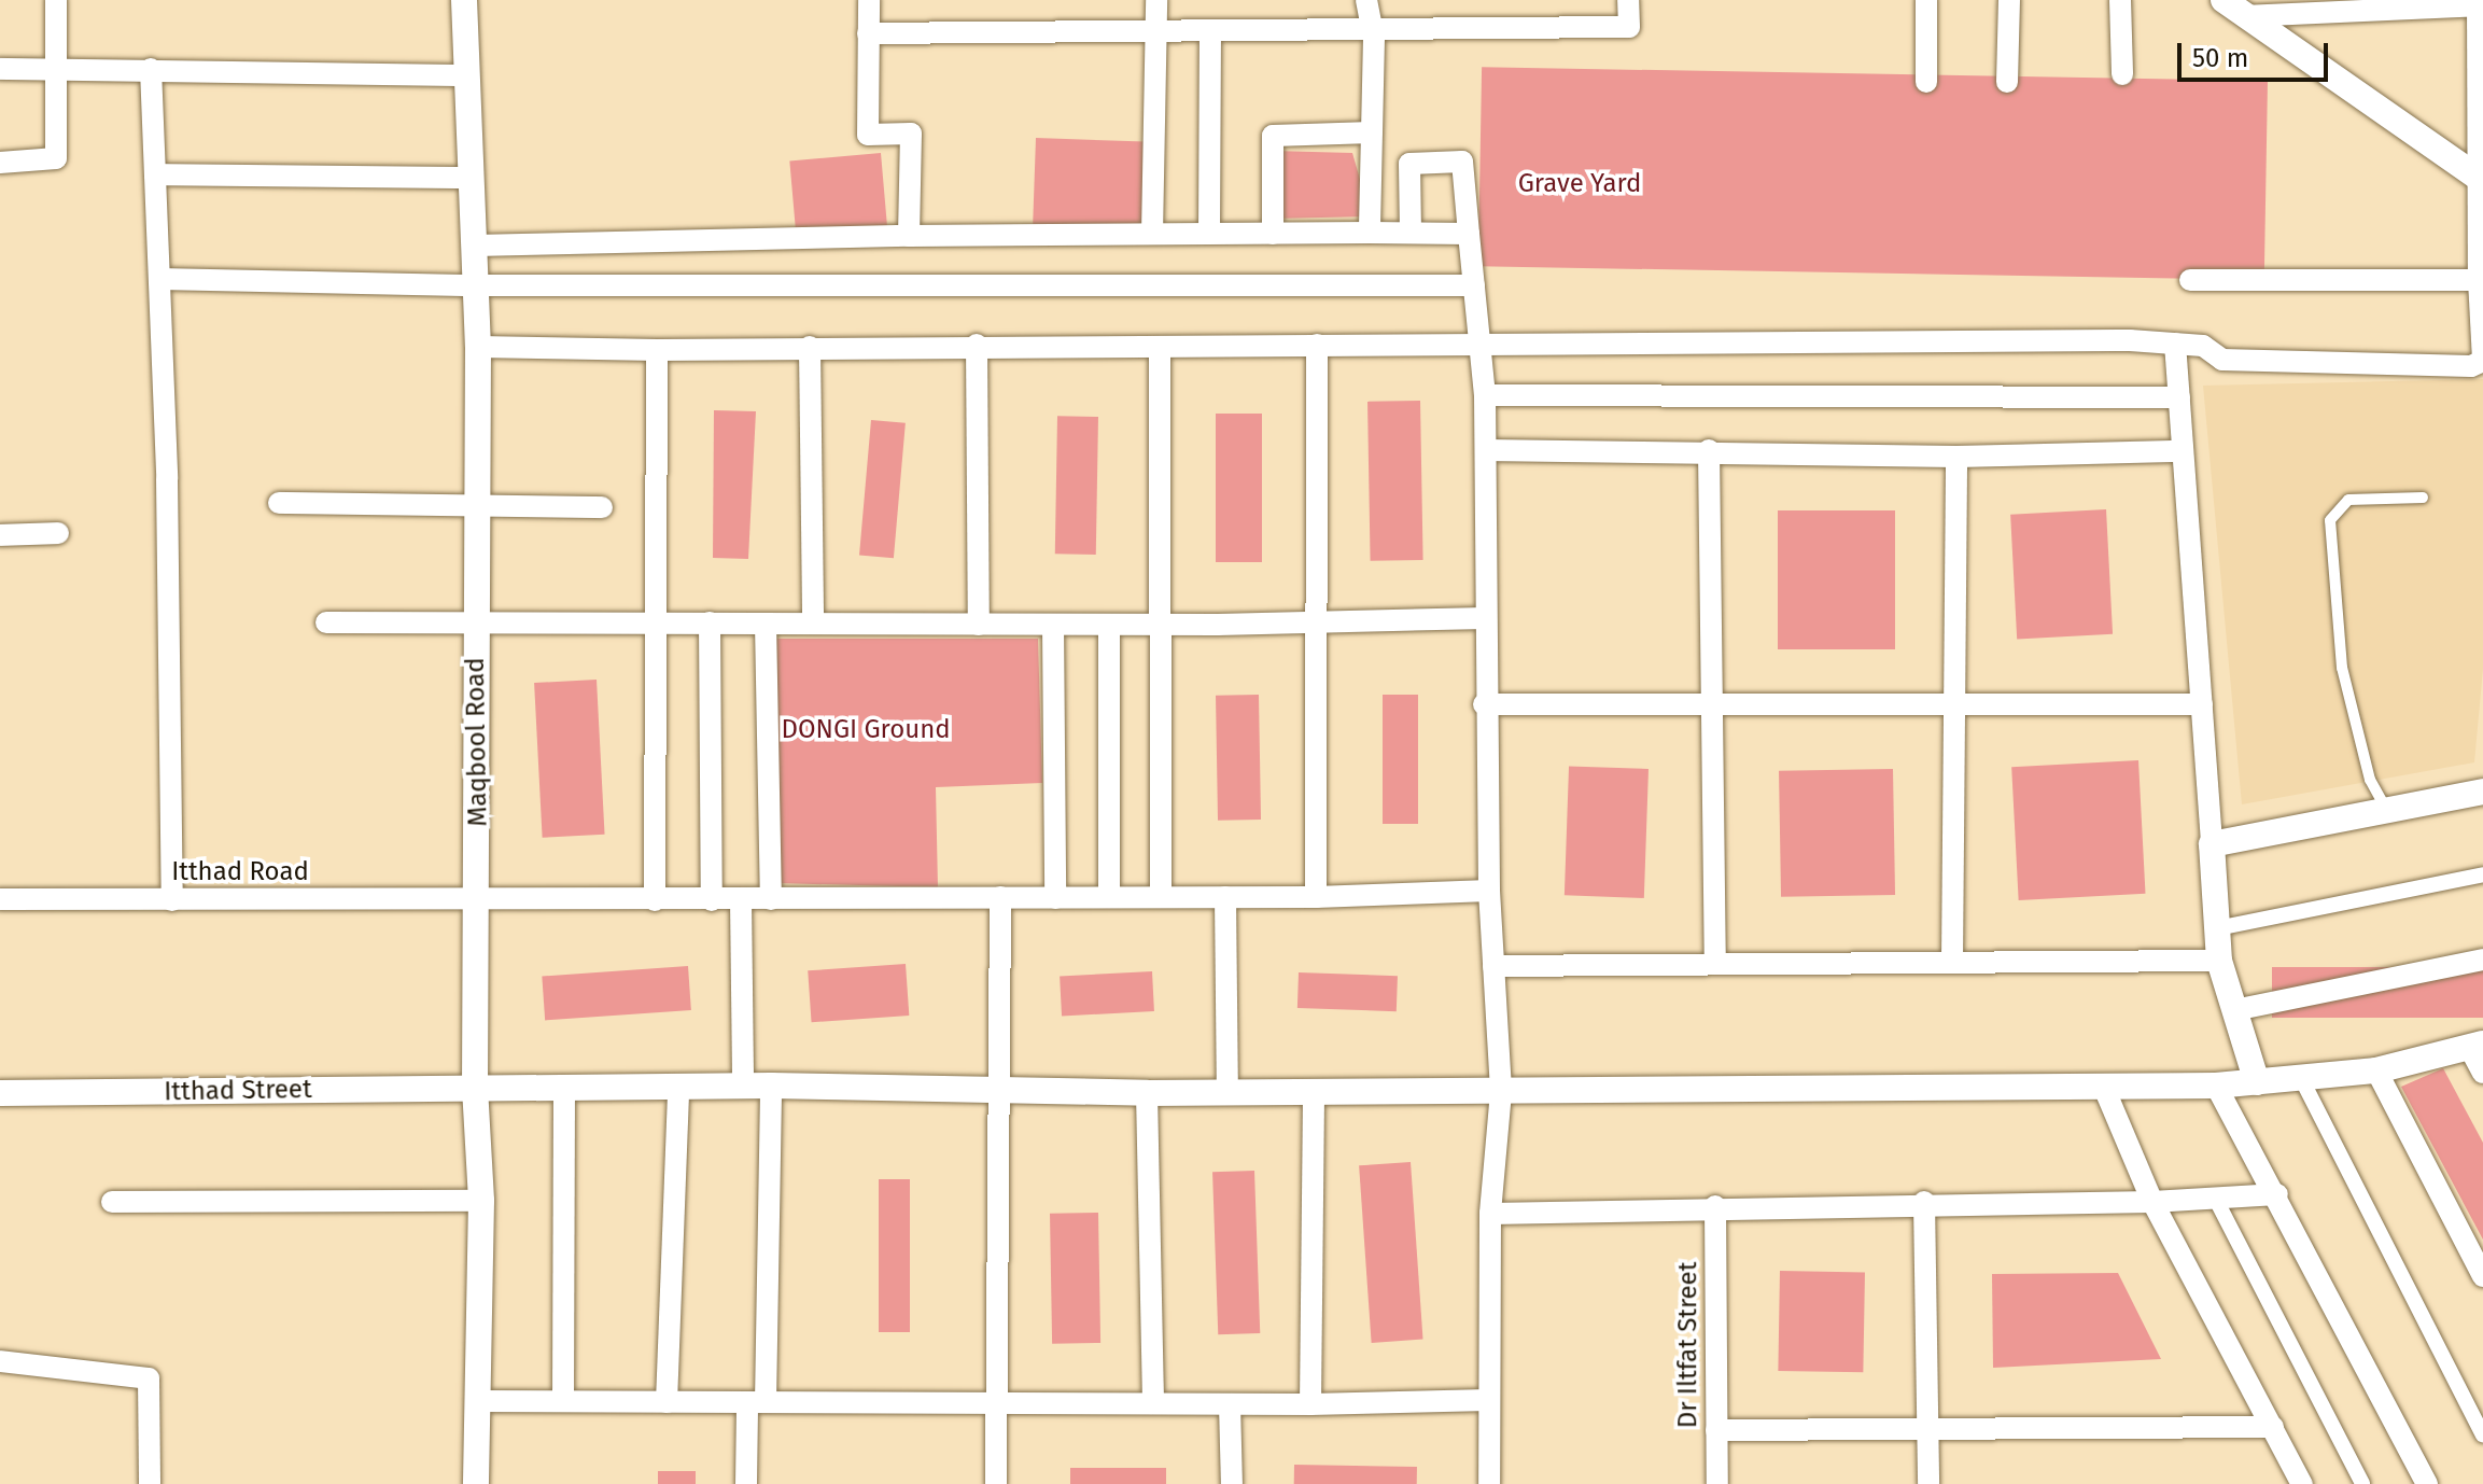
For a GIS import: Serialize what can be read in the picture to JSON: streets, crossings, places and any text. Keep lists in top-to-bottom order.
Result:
{
  "streets": {
    "street": [
      "Maqbool Road",
      "Itthad Road",
      "Itthad Street",
      "Dr Iltfat Street"
    ]
  },
  "crossings": [
    ["Maqbool Road", "Itthad Road"],
    ["Maqbool Road", "Itthad Street"]
  ],
  "parks": ["Grave Yard", "DONGI Ground"],
  "scale_bar": "50 m"
}
